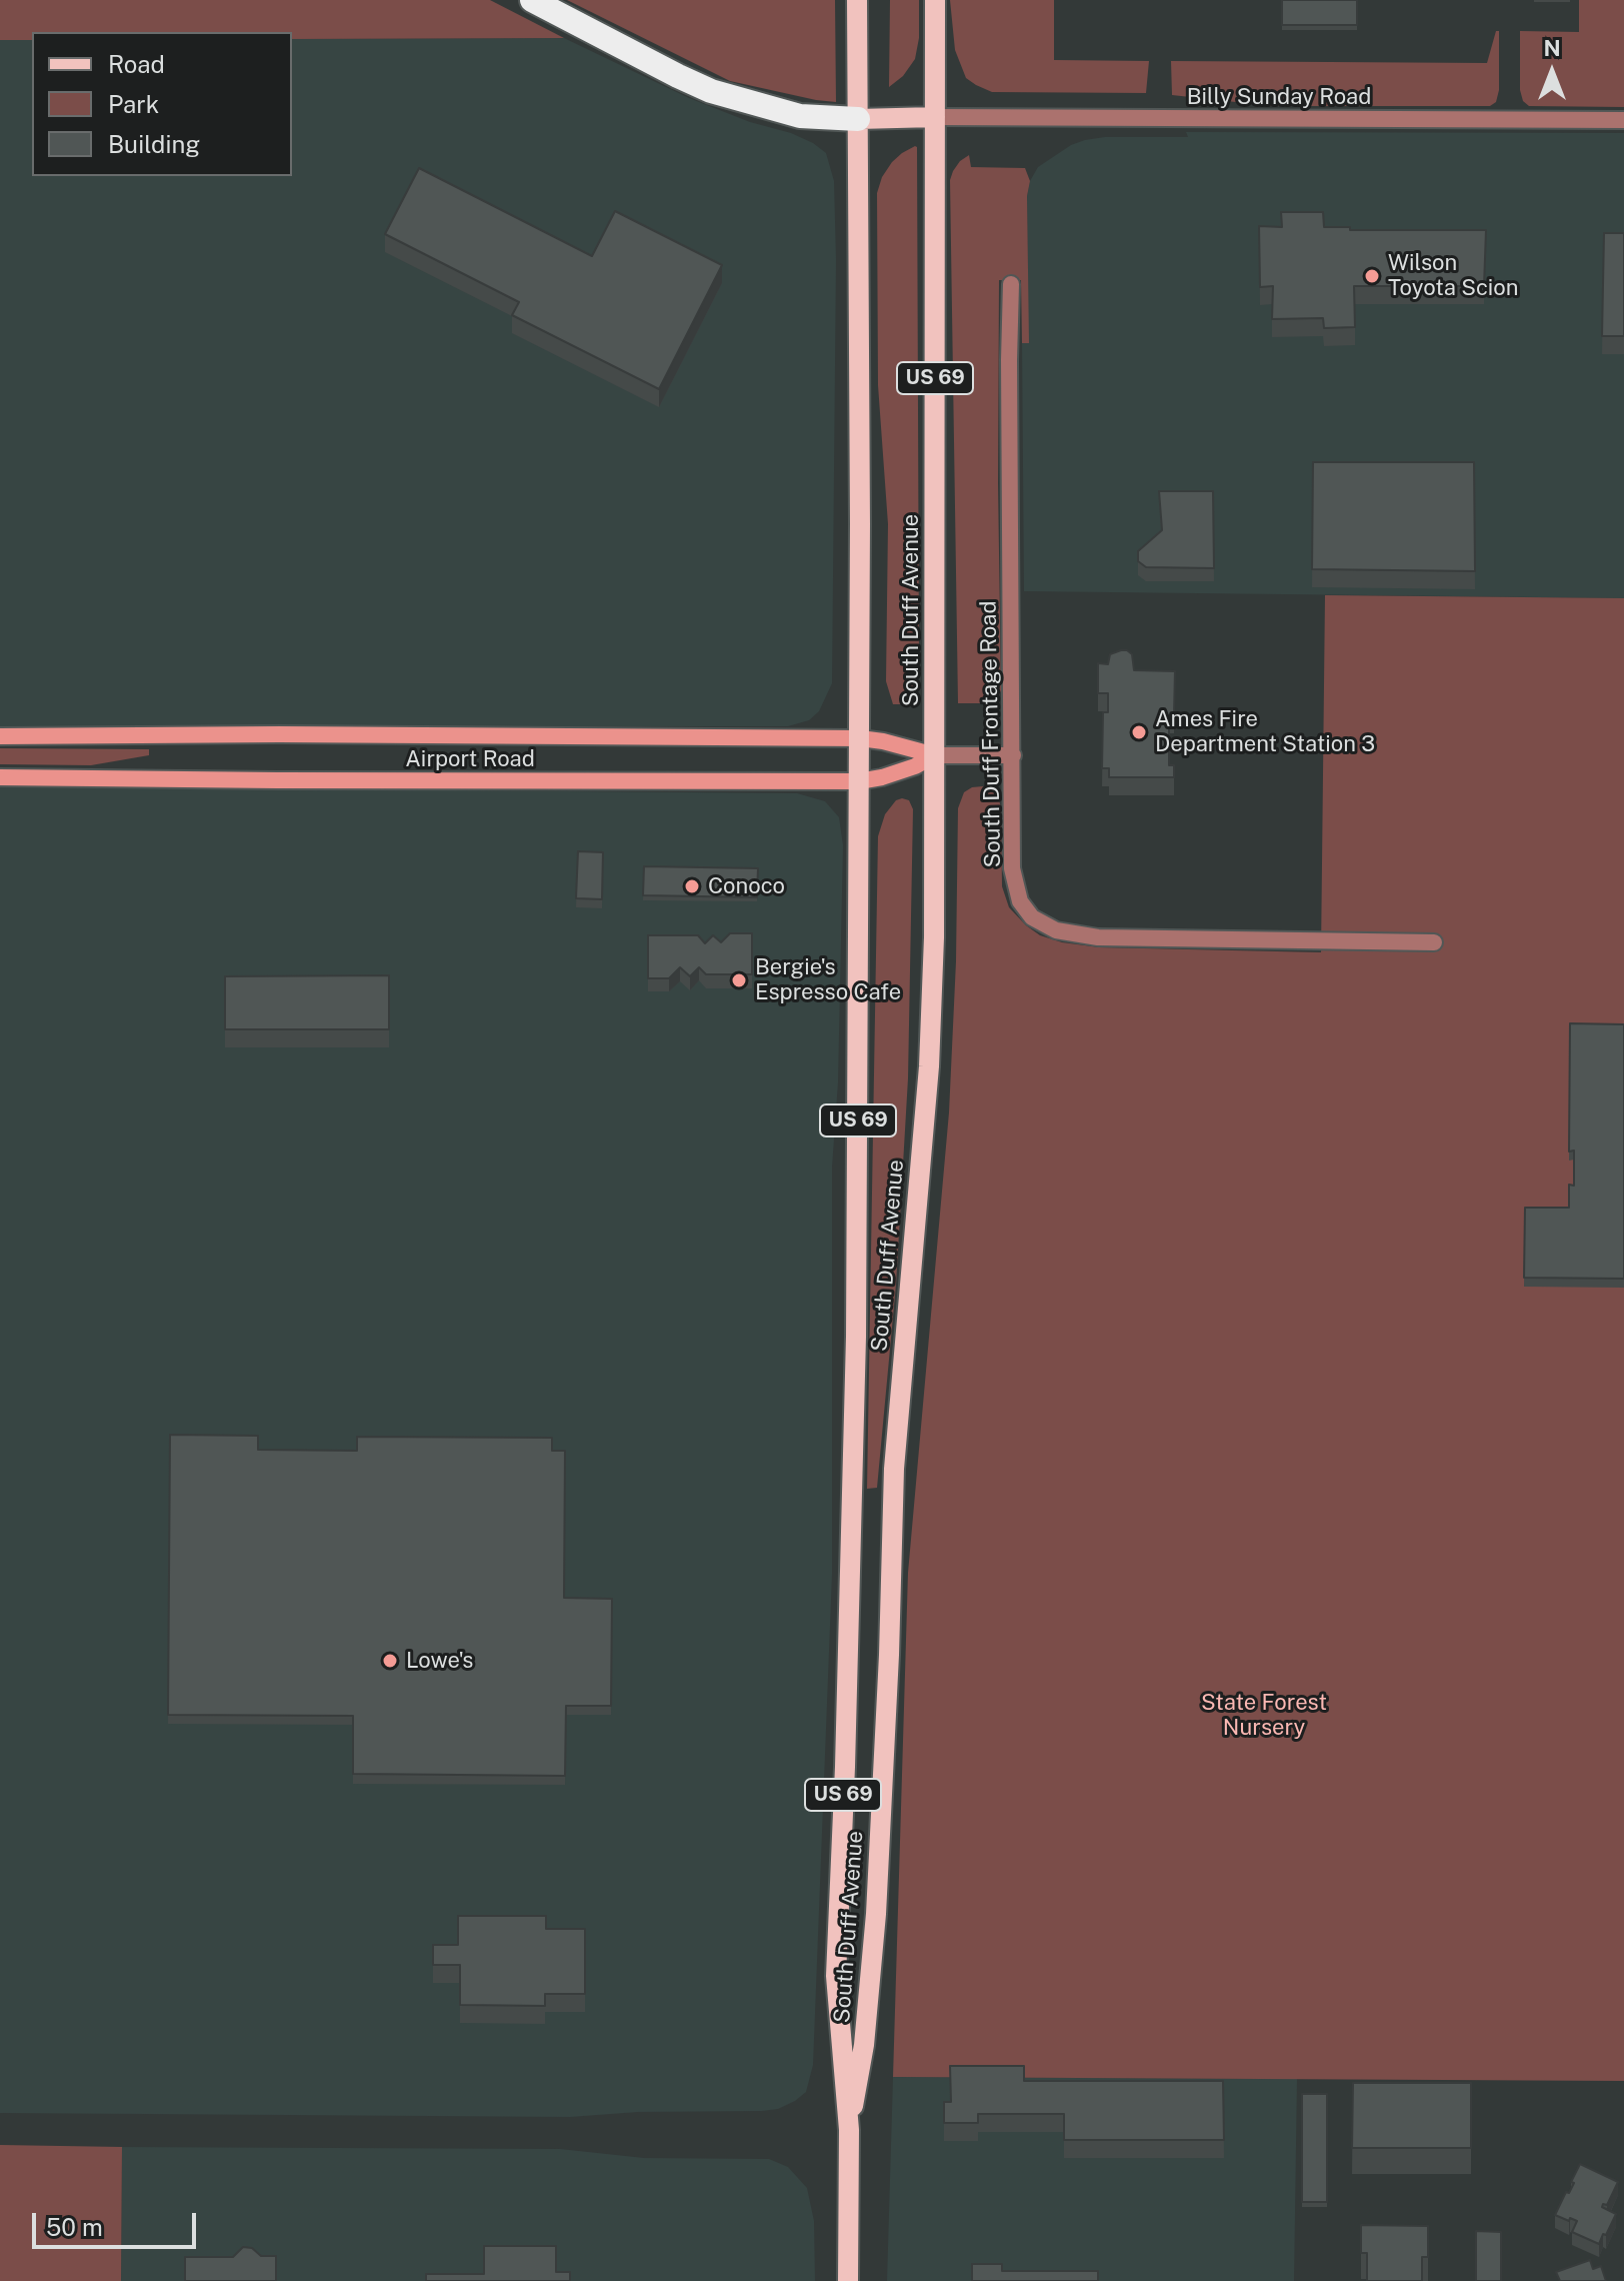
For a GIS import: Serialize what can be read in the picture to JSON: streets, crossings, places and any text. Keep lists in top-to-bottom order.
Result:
{
  "streets": {
    "main road": ["US 69", "South Duff Avenue", "Airport Road"],
    "street": ["Billy Sunday Road", "South Duff Frontage Road"]
  },
  "crossings": [
    ["Billy Sunday Road", "South Duff Avenue"],
    ["South Duff Avenue", "Airport Road"],
    ["South Duff Frontage Road", "Airport Road"]
  ],
  "parks": ["State Forest Nursery"],
  "places": [
    "Wilson Toyota Scion",
    "Ames Fire Department Station 3",
    "Conoco",
    "Bergie's Espresso Cafe",
    "Lowe's"
  ],
  "legend": ["Road", "Park", "Building"],
  "scale_bar": "50 m",
  "north": "top"
}
